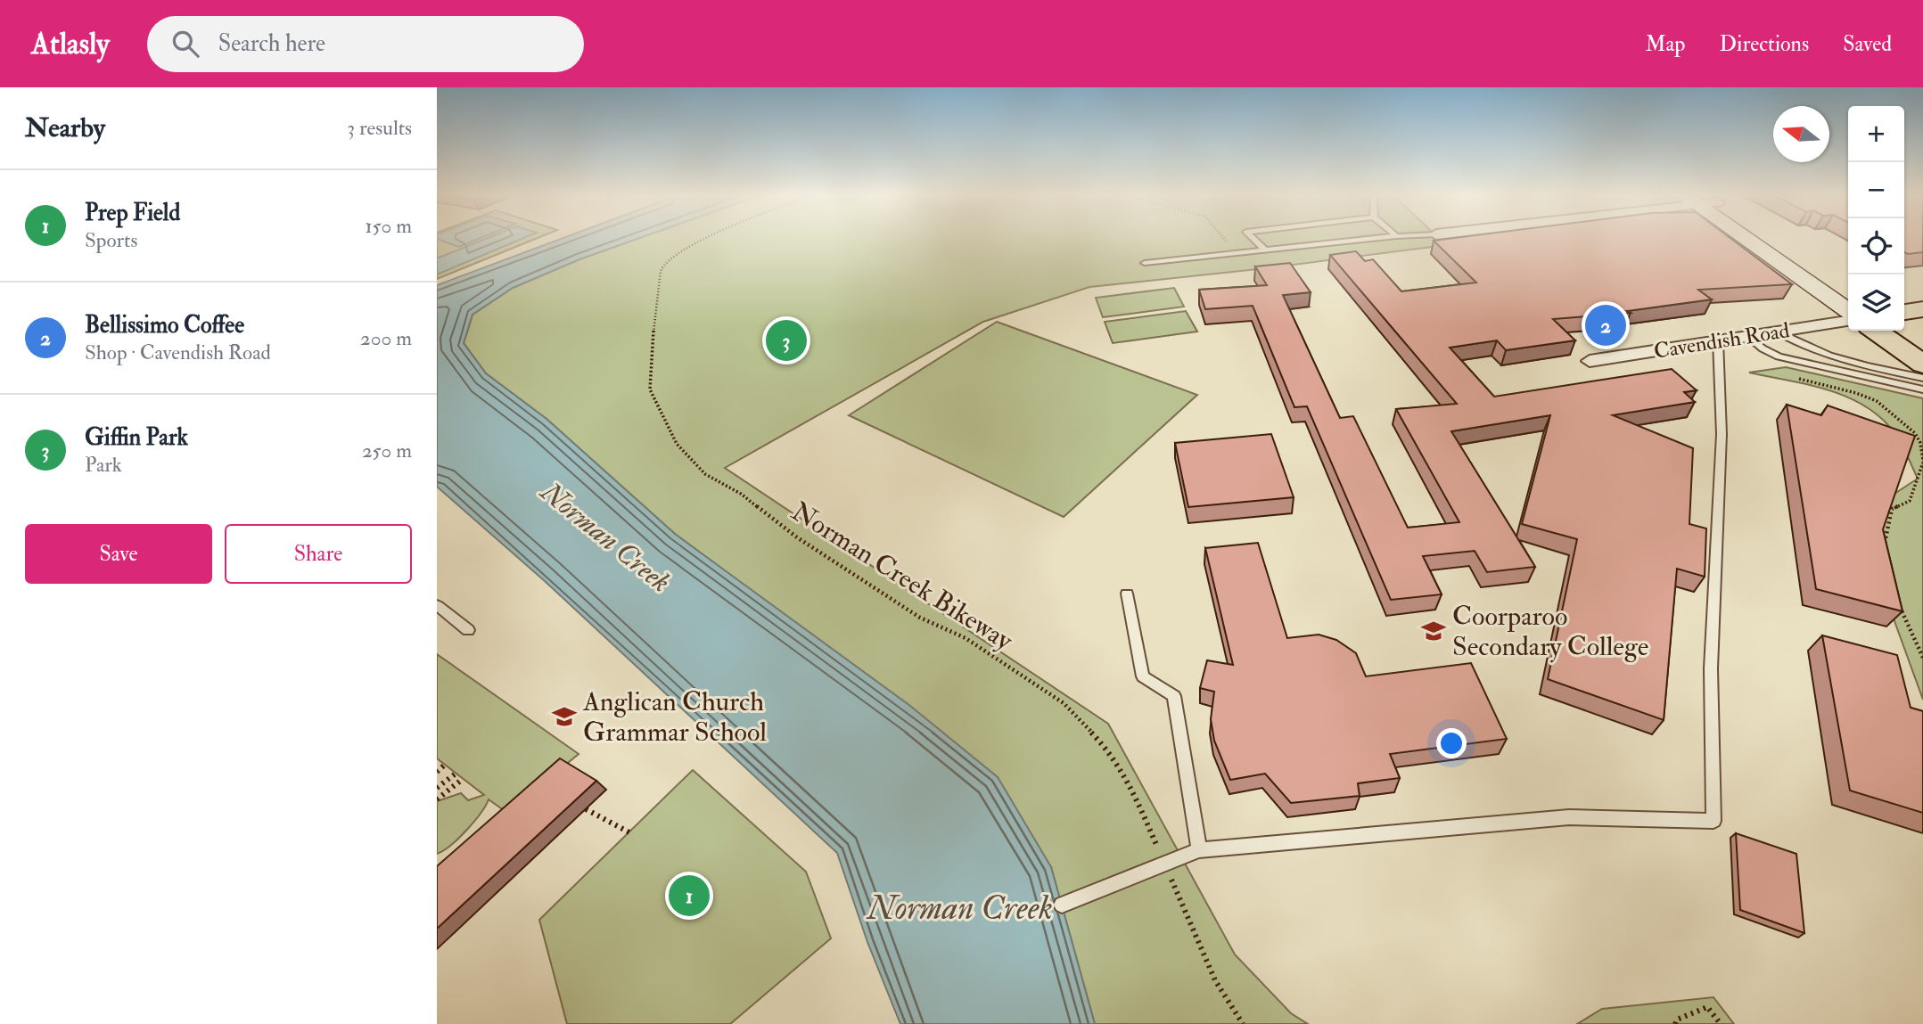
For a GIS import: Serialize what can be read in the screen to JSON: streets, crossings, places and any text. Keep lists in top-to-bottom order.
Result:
{
  "streets": {
    "street": ["Cavendish Road"],
    "path": ["Norman Creek Bikeway"]
  },
  "water": ["Norman Creek"],
  "places": {
    "school or university": ["Coorparoo Secondary College", "Anglican Church Grammar School"]
  },
  "north": "left",
  "page": {
    "header": "Atlasly",
    "search": "Search here",
    "nav": ["Map", "Directions", "Saved"],
    "heading": ["Nearby", "3 results"],
    "map_buttons": ["+", "−"],
    "list": [
      {
        "mark": "1",
        "name": "Prep Field",
        "note": "Sports",
        "value": "150 m"
      },
      {
        "mark": "2",
        "name": "Bellissimo Coffee",
        "note": "Shop · Cavendish Road",
        "value": "200 m"
      },
      {
        "mark": "3",
        "name": "Giffin Park",
        "note": "Park",
        "value": "250 m"
      }
    ],
    "pins": ["2", "3", "1"],
    "buttons": ["Save", "Share"]
  }
}
